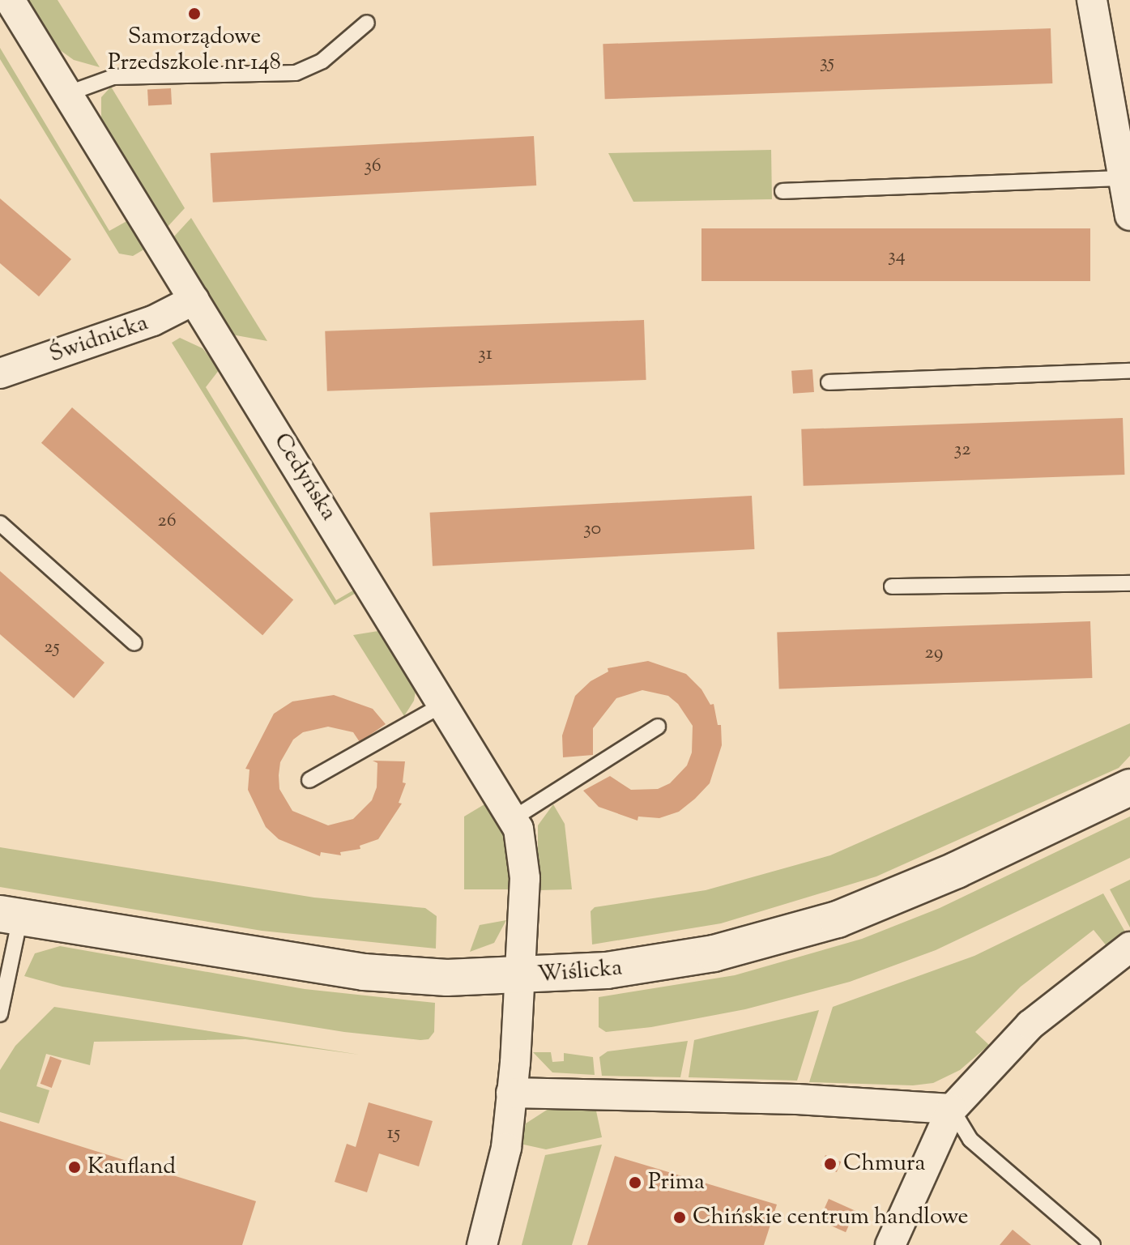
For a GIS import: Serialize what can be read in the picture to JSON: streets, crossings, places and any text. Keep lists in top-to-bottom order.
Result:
{
  "streets": {
    "street": ["Świdnicka", "Cedyńska", "Wiślicka"]
  },
  "crossings": [
    ["Świdnicka", "Cedyńska"],
    ["Cedyńska", "Wiślicka"]
  ],
  "places": [
    "Samorządowe Przedszkole nr 148",
    "Chmura",
    "Kaufland",
    "Prima",
    "Chińskie centrum handlowe"
  ],
  "house_numbers": [
    "35",
    "36",
    "34",
    "31",
    "32",
    "26",
    "30",
    "25",
    "29",
    "15"
  ]
}
